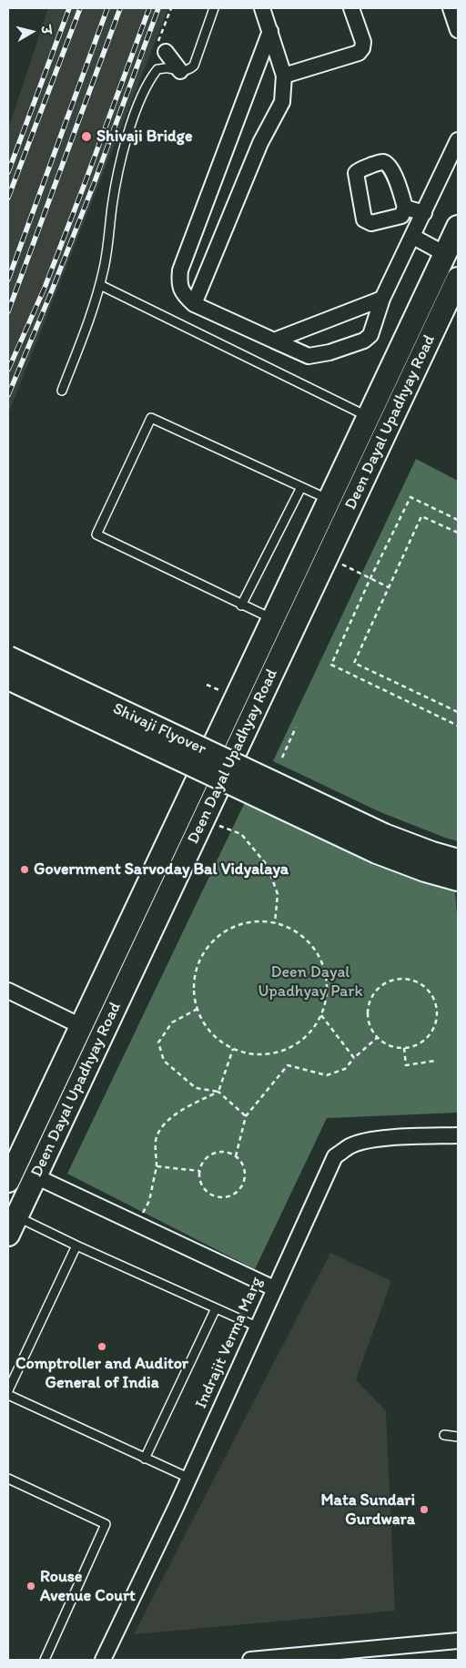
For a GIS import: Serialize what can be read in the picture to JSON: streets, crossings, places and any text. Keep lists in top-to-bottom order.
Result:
{
  "streets": {
    "main road": ["Deen Dayal Upadhyay Road", "Shivaji Flyover"],
    "street": ["Indrajit Verma Marg"]
  },
  "parks": ["Deen Dayal Upadhyay Park"],
  "places": [
    "Shivaji Bridge",
    "Government Sarvoday Bal Vidyalaya",
    "Comptroller and Auditor General of India",
    "Mata Sundari Gurdwara",
    "Rouse Avenue Court"
  ],
  "north": "right"
}
